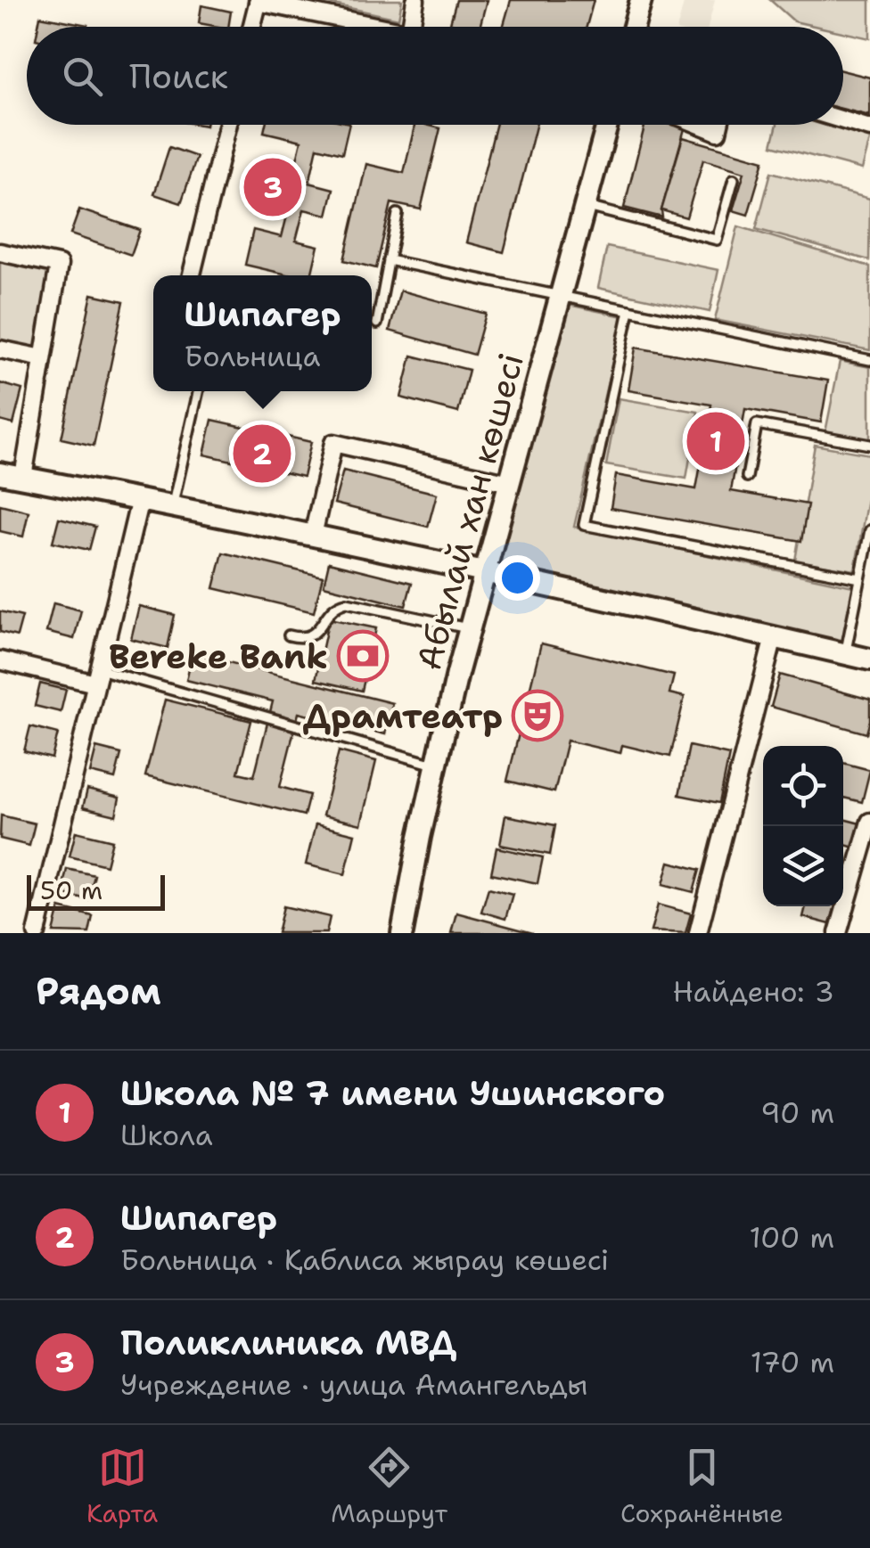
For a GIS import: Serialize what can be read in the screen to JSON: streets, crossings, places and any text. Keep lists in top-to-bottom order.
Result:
{
  "streets": {
    "street": ["Абылай хан көшесі"]
  },
  "places": {
    "bank": ["Bereke Bank"],
    "theatre": ["Драмтеатр"]
  },
  "scale_bar": "50 m",
  "page": {
    "search": "Поиск",
    "pins": ["3", "1", "2"],
    "popup": ["Шипагер", "Больница"],
    "scale": "50 m",
    "heading": ["Рядом", "Найдено: 3"],
    "list": [
      {
        "mark": "1",
        "name": "Школа № 7 имени Ушинского",
        "note": "Школа",
        "value": "90 m"
      },
      {
        "mark": "2",
        "name": "Шипагер",
        "note": "Больница · Қаблиса жырау көшесі",
        "value": "100 m"
      },
      {
        "mark": "3",
        "name": "Поликлиника МВД",
        "note": "Учреждение · улица Амангельды",
        "value": "170 m"
      }
    ],
    "nav": ["Карта", "Маршрут", "Сохранённые"]
  }
}
